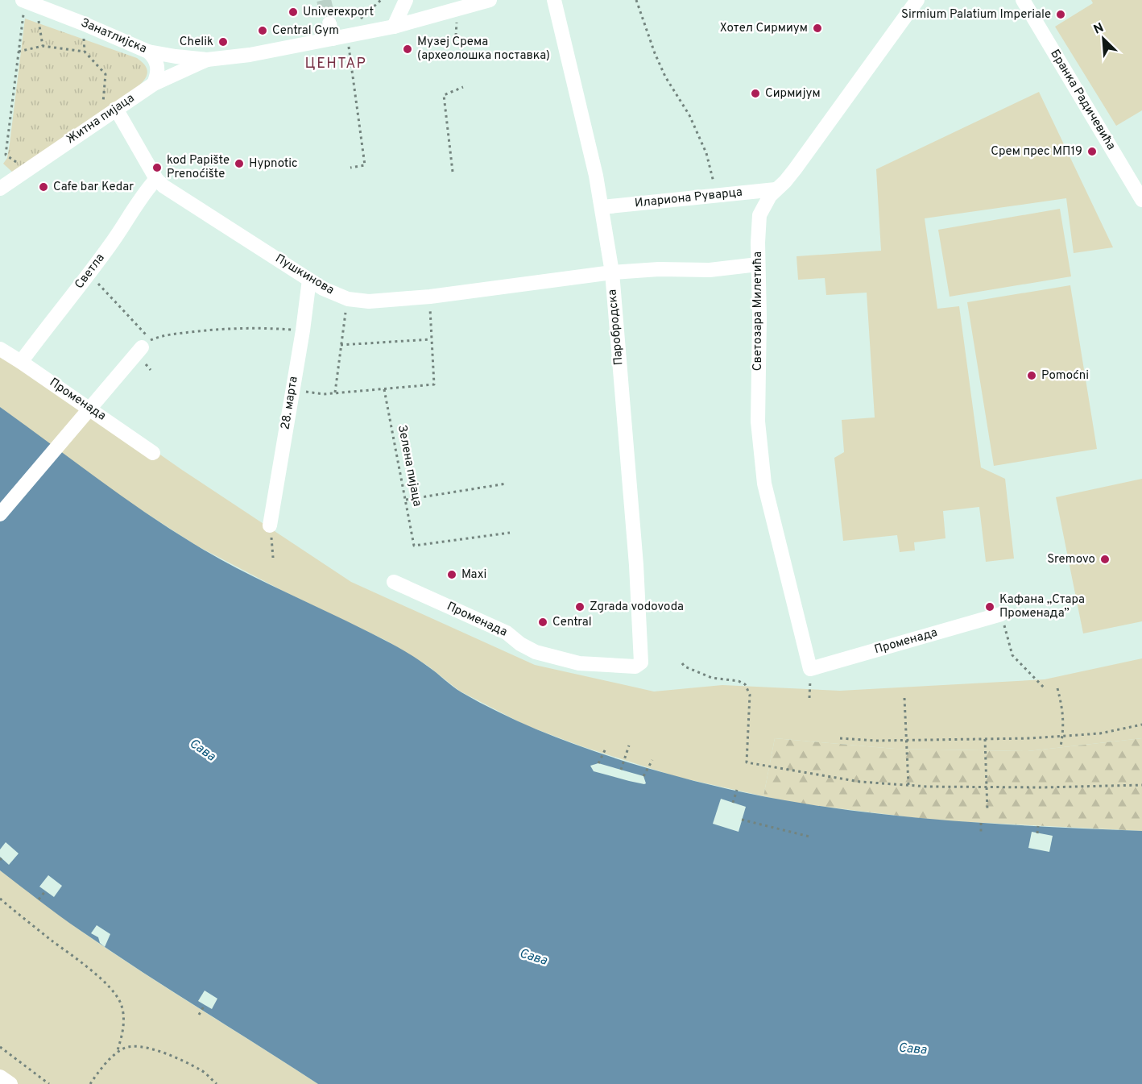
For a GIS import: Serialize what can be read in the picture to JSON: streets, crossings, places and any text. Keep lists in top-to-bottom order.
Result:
{
  "streets": {
    "street": [
      "Занатлијска",
      "Бранка Радичевића",
      "Житна пијаца",
      "Илариона Руварца",
      "Светла",
      "Пушкинова",
      "Светозара Милетића",
      "Паробродска",
      "Променада",
      "28. марта"
    ],
    "path": ["Зелена пијаца"]
  },
  "crossings": [
    ["Занатлијска", "Житна пијаца"],
    ["Житна пијаца", "Пушкинова"],
    ["Илариона Руварца", "Светозара Милетића"],
    ["Илариона Руварца", "Паробродска"],
    ["Светла", "Пушкинова"],
    ["Светла", "Променада"],
    ["Пушкинова", "Светозара Милетића"],
    ["Пушкинова", "Паробродска"],
    ["Пушкинова", "28. марта"],
    ["Светозара Милетића", "Променада"],
    ["Паробродска", "Променада"]
  ],
  "districts": ["ЦЕНТАР"],
  "water": ["Сава"],
  "places": [
    "Univerexport",
    "Sirmium Palatium Imperiale",
    "Хотел Сирмиум",
    "Central Gym",
    "Chelik",
    "Музеј Срема (археолошка поставка)",
    "Сирмијум",
    "Срем прес МП19",
    "Hypnotic",
    "kod Papište Prenoćište",
    "Cafe bar Kedar",
    "Pomoćni",
    "Sremovo",
    "Maxi",
    "Zgrada vodovoda",
    "Кафана „Стара Променада”",
    "Central"
  ],
  "north": "top left"
}
